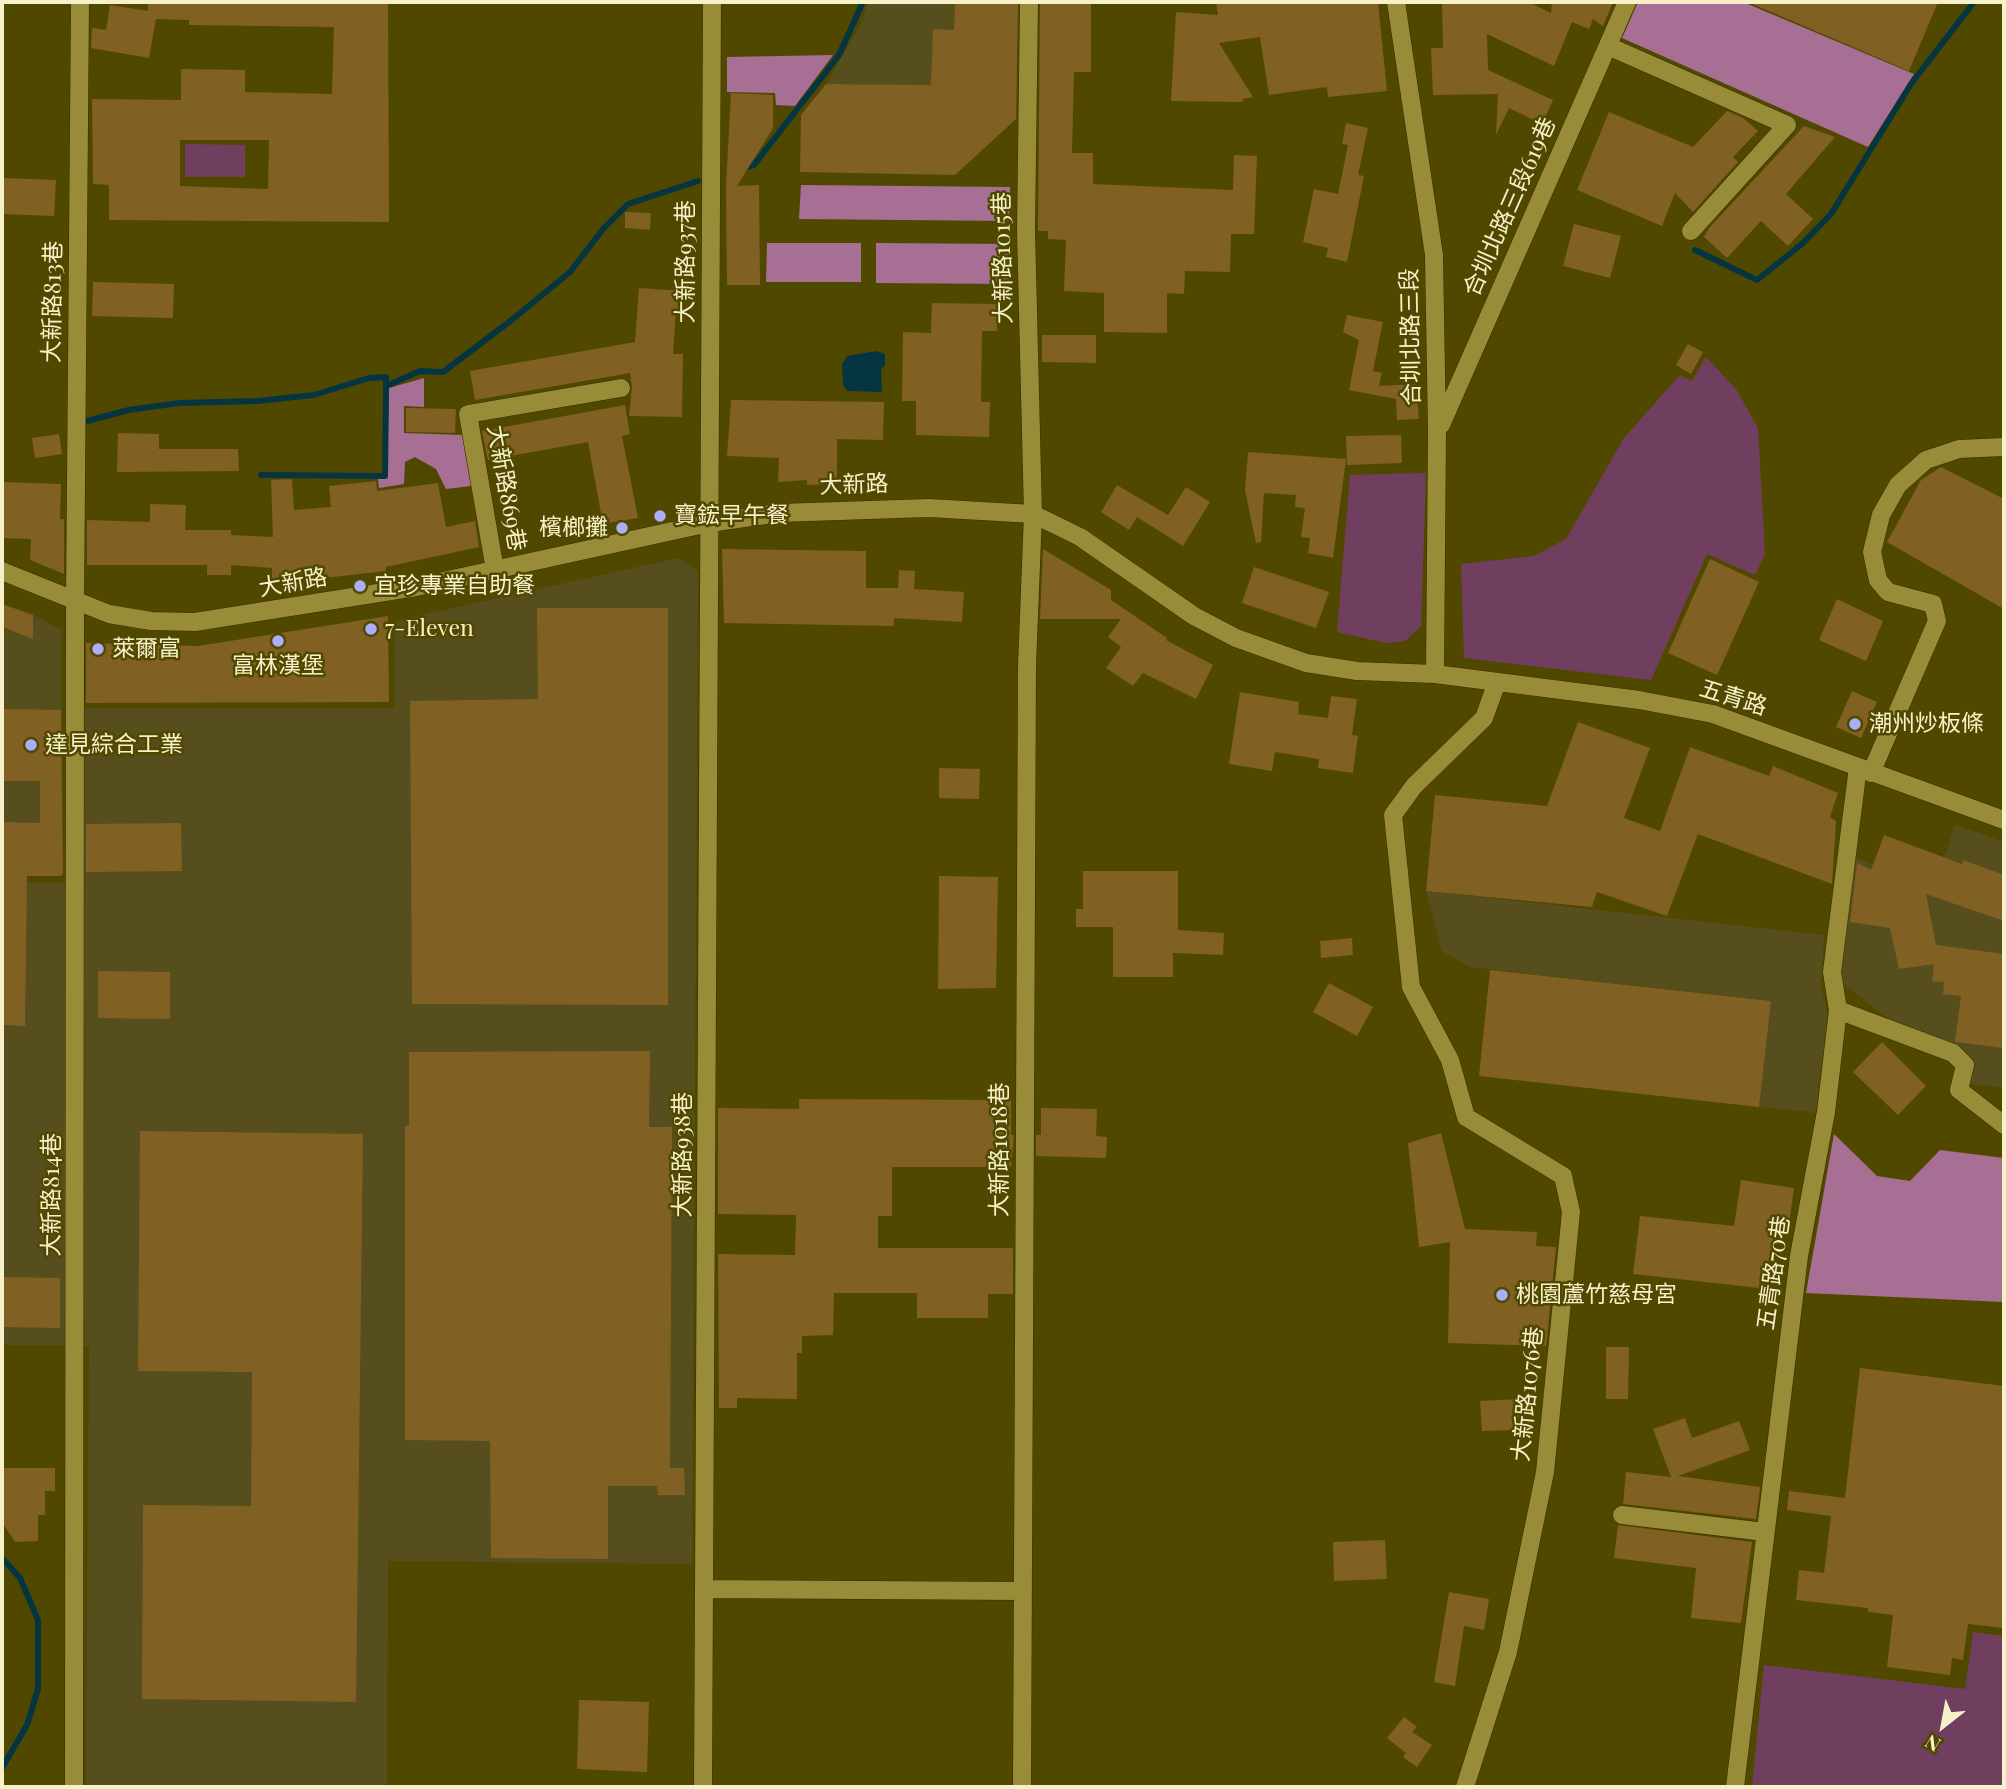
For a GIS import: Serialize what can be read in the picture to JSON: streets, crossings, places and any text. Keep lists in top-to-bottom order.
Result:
{
  "streets": {
    "street": [
      "合圳北路三段619巷",
      "大新路1015巷",
      "大新路937巷",
      "大新路813巷",
      "合圳北路三段",
      "大新路",
      "大新路869巷",
      "五青路",
      "大新路1018巷",
      "大新路938巷",
      "大新路814巷",
      "五青路70巷",
      "大新路1076巷"
    ]
  },
  "crossings": [
    ["合圳北路三段619巷", "合圳北路三段"],
    ["大新路1015巷", "大新路"],
    ["大新路1015巷", "大新路1018巷"],
    ["大新路937巷", "大新路"],
    ["大新路937巷", "大新路938巷"],
    ["大新路813巷", "大新路"],
    ["大新路813巷", "大新路814巷"],
    ["合圳北路三段", "大新路"],
    ["合圳北路三段", "五青路"],
    ["大新路", "大新路869巷"],
    ["大新路", "五青路"],
    ["大新路", "大新路1018巷"],
    ["大新路", "大新路938巷"],
    ["大新路", "大新路814巷"],
    ["五青路", "五青路70巷"],
    ["五青路", "大新路1076巷"]
  ],
  "places": [
    "寶鋐早午餐",
    "檳榔攤",
    "宜珍專業自助餐",
    "7-Eleven",
    "富林漢堡",
    "萊爾富",
    "潮州炒板條",
    "達見綜合工業",
    "桃園蘆竹慈母宮"
  ],
  "north": "bottom left"
}
